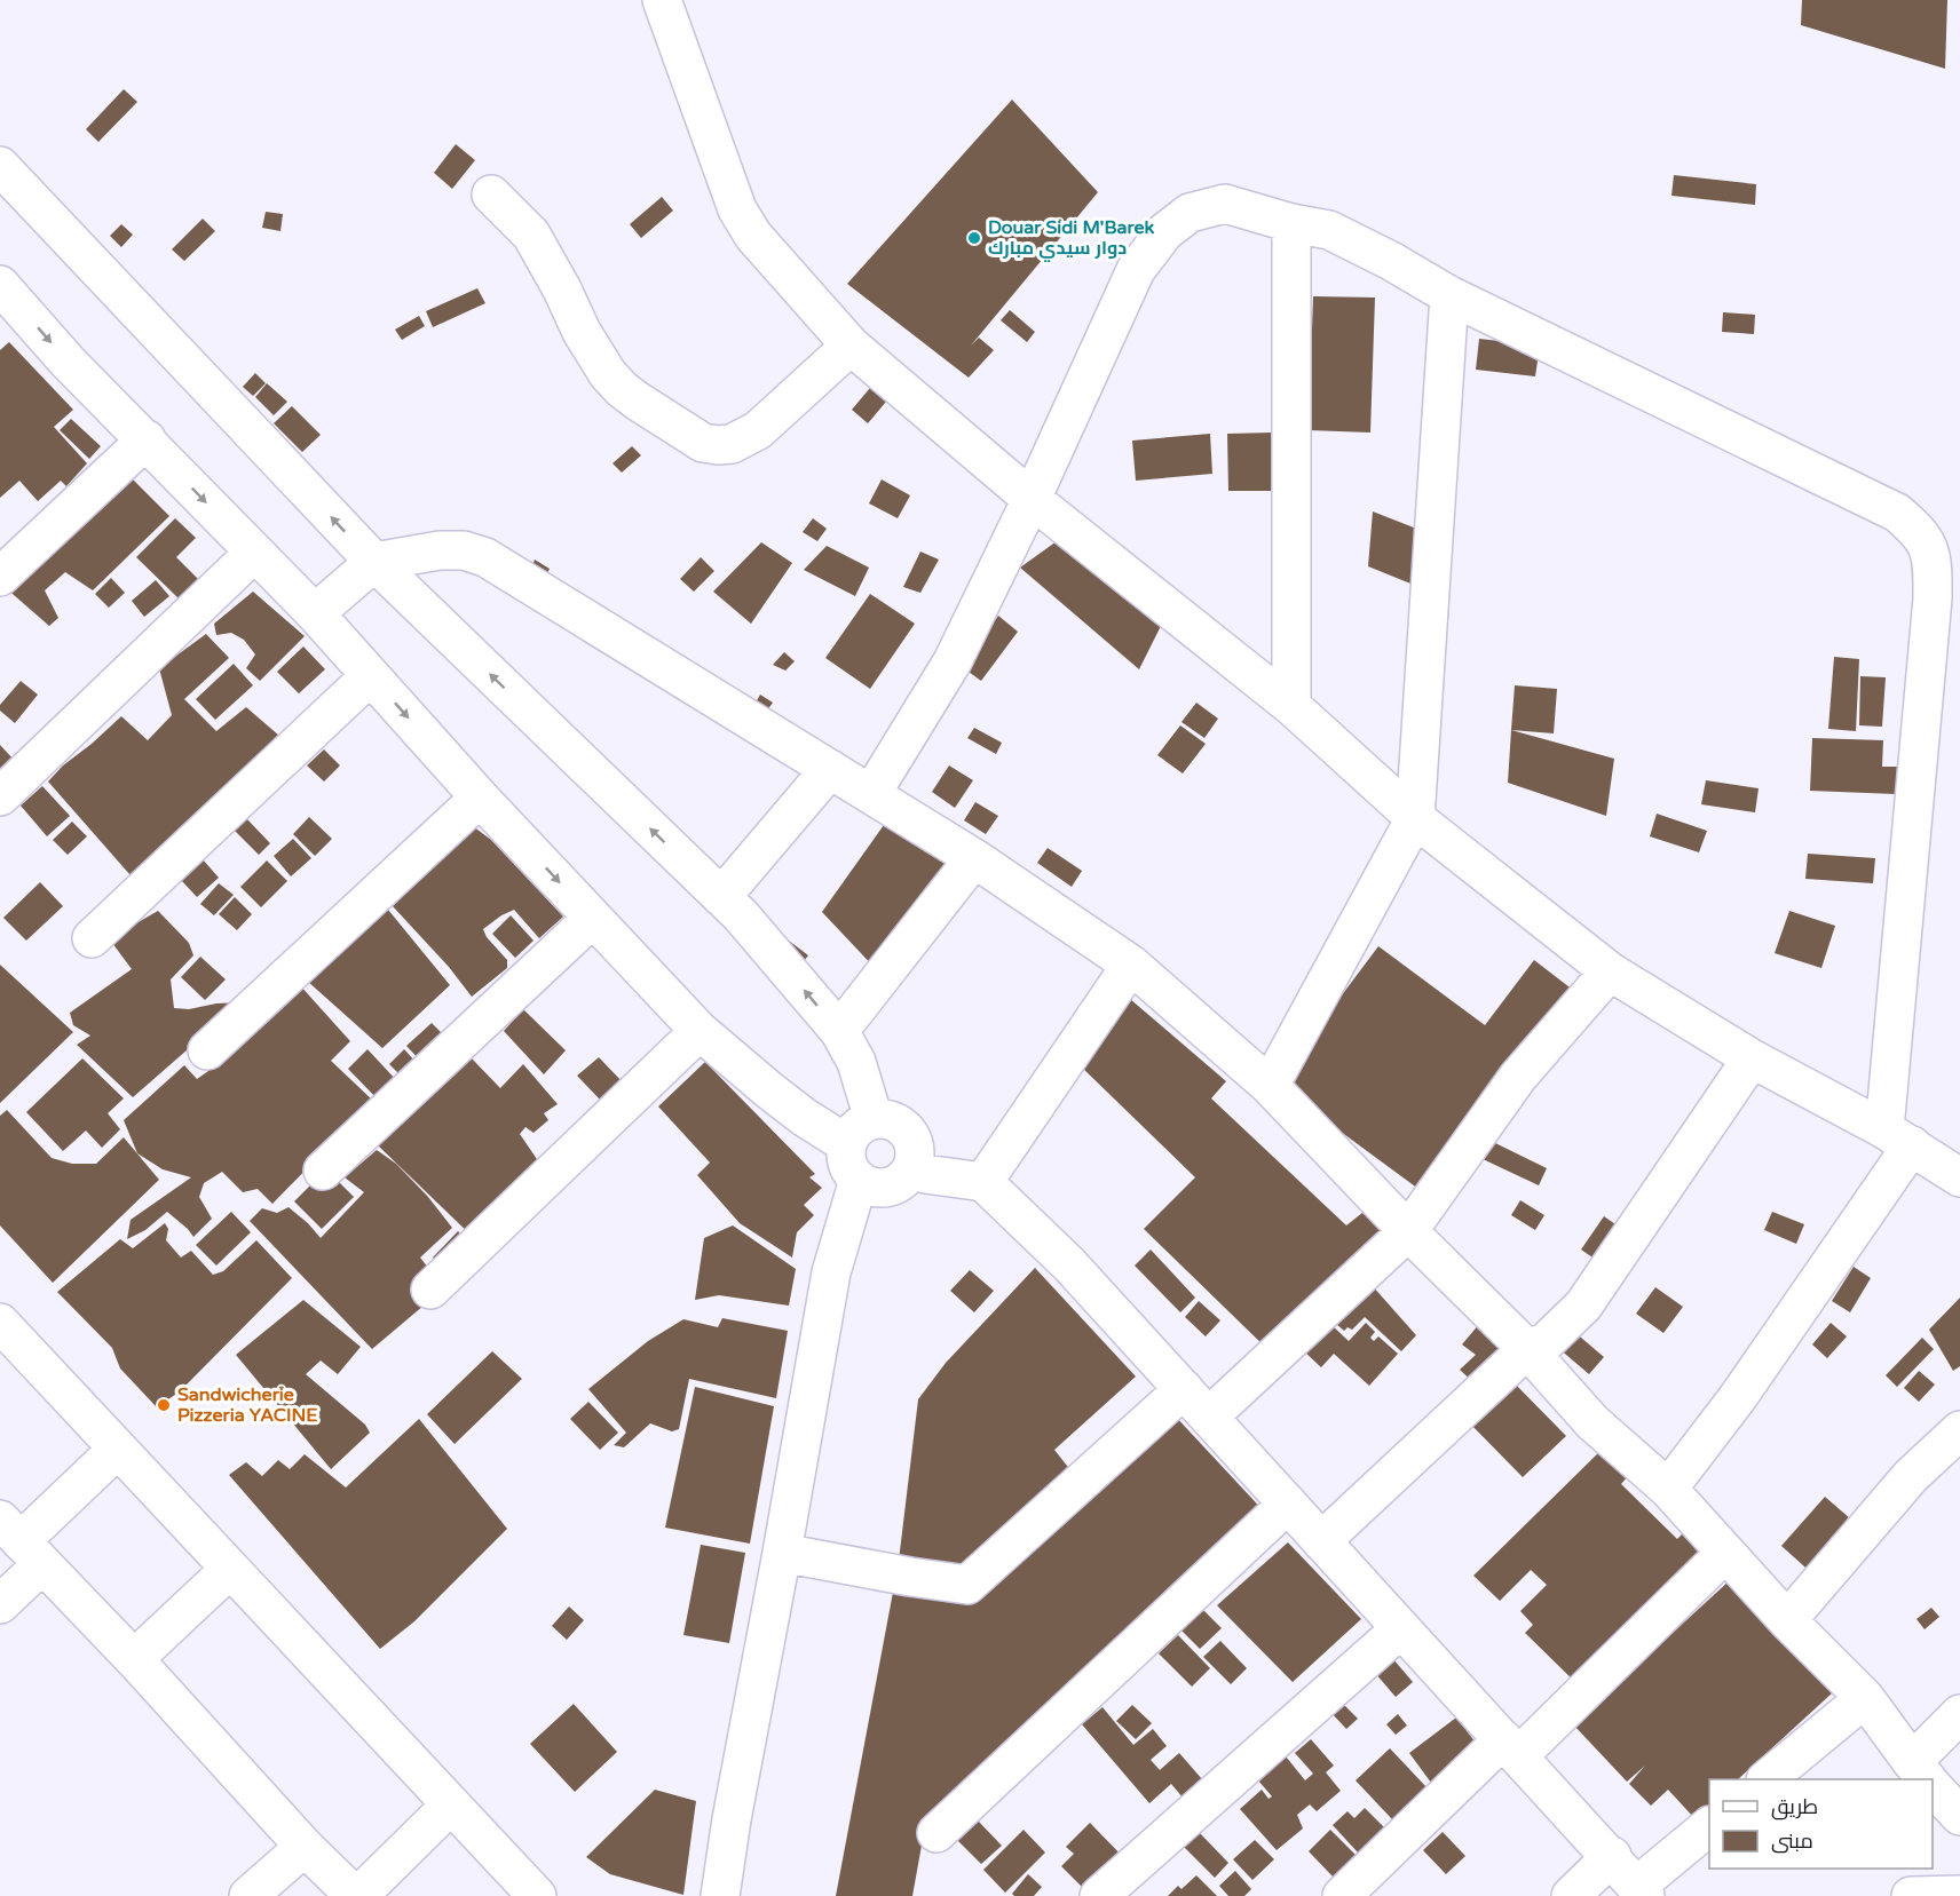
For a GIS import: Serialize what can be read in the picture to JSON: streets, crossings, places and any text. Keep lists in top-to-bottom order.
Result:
{
  "places": ["Douar Sidi M'Barek دوار سيدي مبارك", "Sandwicherie Pizzeria YACINE"],
  "legend": ["طريق", "مبنى"]
}
